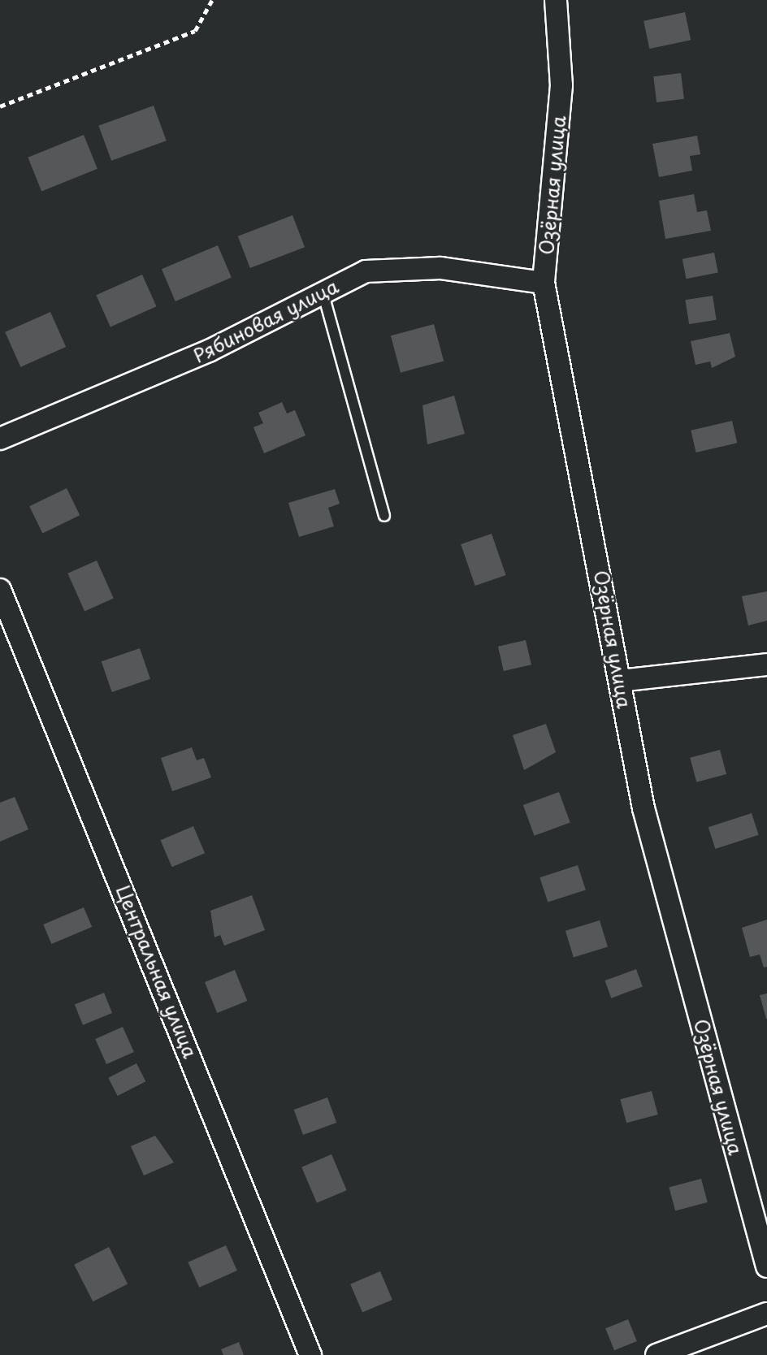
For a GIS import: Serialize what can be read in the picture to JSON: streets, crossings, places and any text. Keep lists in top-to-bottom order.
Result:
{
  "streets": {
    "street": ["Озёрная улица", "Рябиновая улица", "Центральная улица"]
  },
  "crossings": [
    ["Озёрная улица", "Рябиновая улица"]
  ]
}
